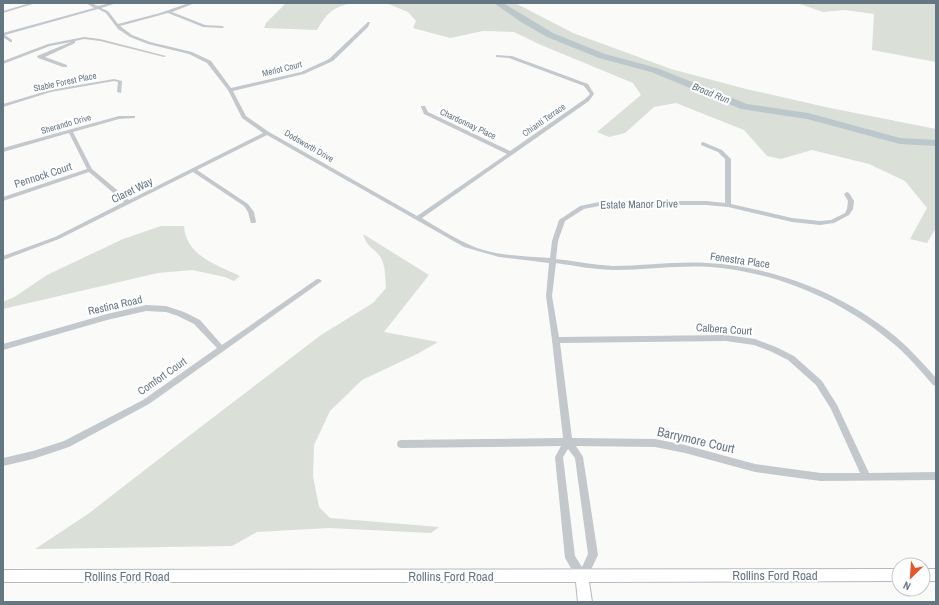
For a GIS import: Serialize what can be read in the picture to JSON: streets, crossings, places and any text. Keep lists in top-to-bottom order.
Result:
{
  "streets": {
    "main road": ["Rollins Ford Road"],
    "street": [
      "Merlot Court",
      "Stable Forest Place",
      "Chianti Terrace",
      "Sherando Drive",
      "Chardonnay Place",
      "Dodsworth Drive",
      "Pennock Court",
      "Claret Way",
      "Estate Manor Drive",
      "Fenestra Place",
      "Restina Road",
      "Calbera Court",
      "Comfort Court",
      "Barrymore Court"
    ]
  },
  "crossings": [
    ["Merlot Court", "Dodsworth Drive"],
    ["Chianti Terrace", "Chardonnay Place"],
    ["Chianti Terrace", "Dodsworth Drive"],
    ["Dodsworth Drive", "Claret Way"],
    ["Dodsworth Drive", "Estate Manor Drive"],
    ["Dodsworth Drive", "Fenestra Place"],
    ["Estate Manor Drive", "Fenestra Place"],
    ["Estate Manor Drive", "Calbera Court"],
    ["Estate Manor Drive", "Barrymore Court"],
    ["Estate Manor Drive", "Rollins Ford Road"],
    ["Restina Road", "Comfort Court"],
    ["Calbera Court", "Barrymore Court"]
  ],
  "water": ["Broad Run"],
  "north": "bottom left"
}
